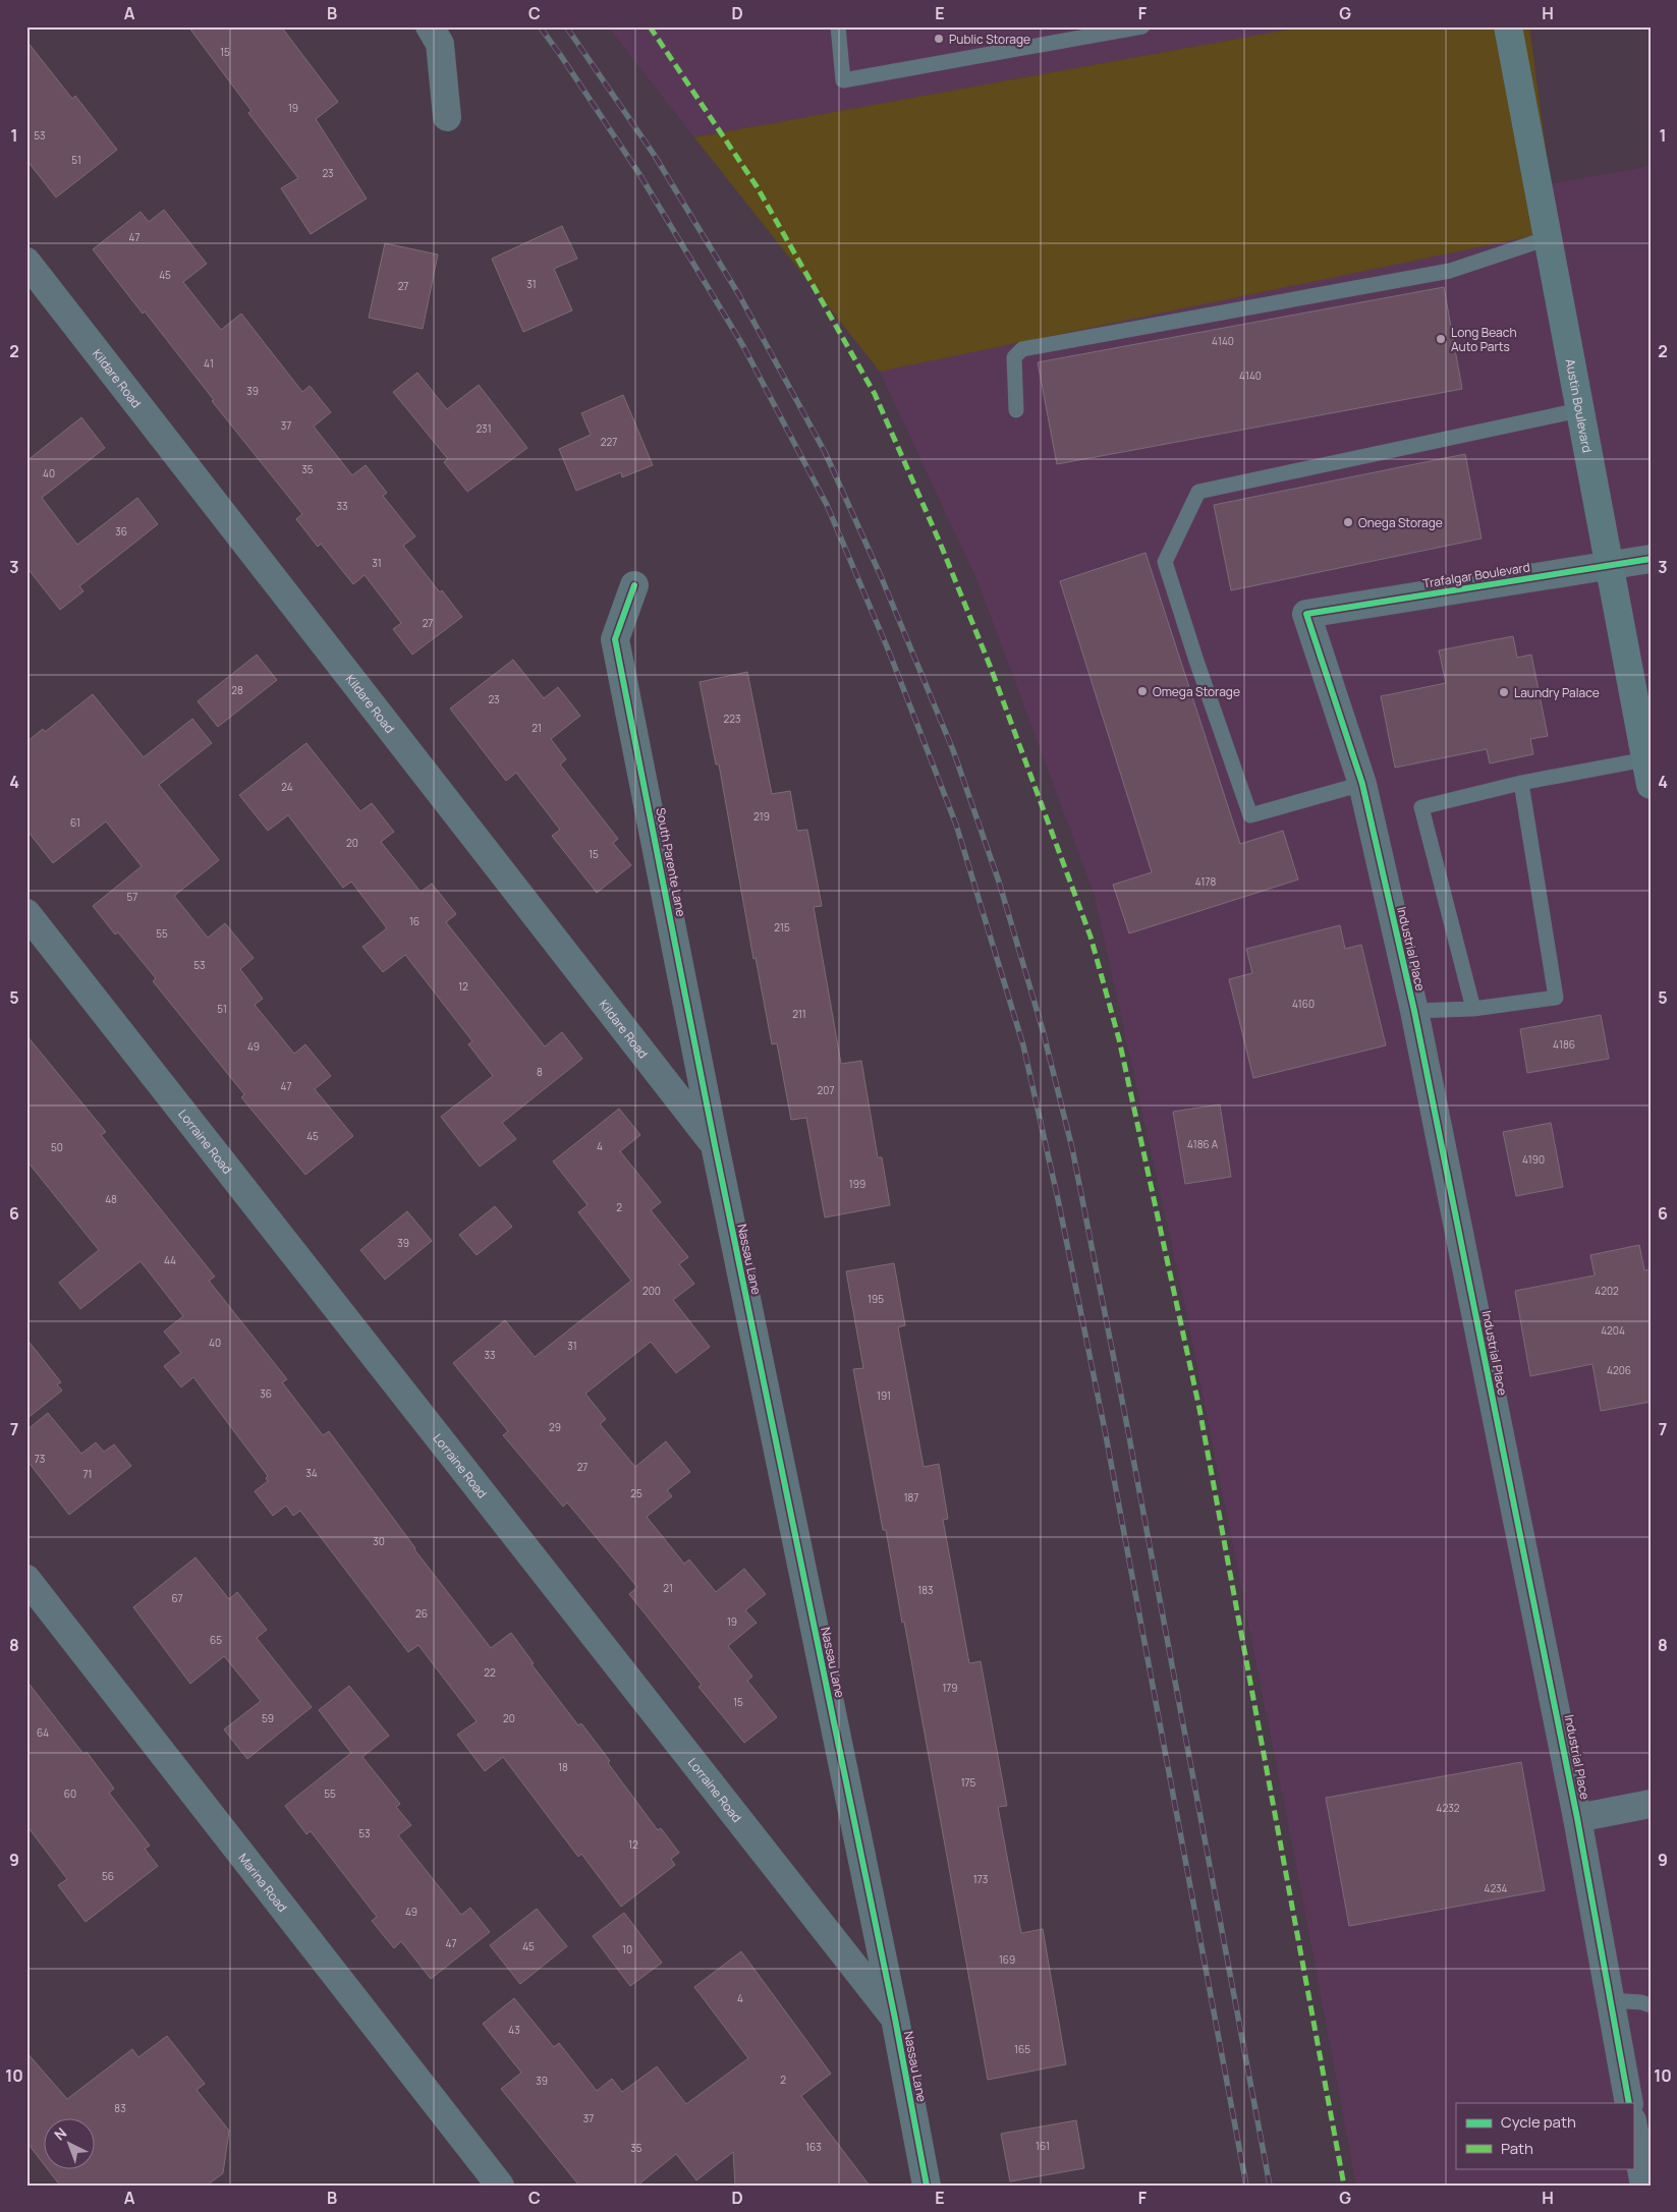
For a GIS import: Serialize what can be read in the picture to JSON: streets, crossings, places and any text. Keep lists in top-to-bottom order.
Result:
{
  "streets": {
    "main road": ["Austin Boulevard"],
    "street": [
      "Kildare Road",
      "Trafalgar Boulevard",
      "South Parente Lane",
      "Industrial Place",
      "Lorraine Road",
      "Nassau Lane",
      "Marina Road"
    ]
  },
  "crossings": [
    ["Kildare Road", "South Parente Lane"],
    ["Kildare Road", "Nassau Lane"],
    ["Austin Boulevard", "Trafalgar Boulevard"],
    ["Trafalgar Boulevard", "Industrial Place"],
    ["South Parente Lane", "Nassau Lane"],
    ["Lorraine Road", "Nassau Lane"]
  ],
  "places": [
    "Public Storage",
    "Long Beach Auto Parts",
    "Onega Storage",
    "Omega Storage",
    "Laundry Palace"
  ],
  "house_numbers": [
    "15",
    "19",
    "53",
    "51",
    "23",
    "47",
    "45",
    "31",
    "27",
    "4140",
    "41",
    "4140",
    "39",
    "37",
    "231",
    "227",
    "35",
    "40",
    "33",
    "36",
    "31",
    "27",
    "28",
    "23",
    "223",
    "21",
    "24",
    "219",
    "61",
    "20",
    "15",
    "4178",
    "57",
    "16",
    "215",
    "55",
    "53",
    "12",
    "4160",
    "51",
    "211",
    "4186",
    "49",
    "8",
    "47",
    "207",
    "45",
    "4186 A",
    "4",
    "50",
    "4190",
    "199",
    "48",
    "2",
    "39",
    "44",
    "200",
    "4202",
    "195",
    "4204",
    "40",
    "31",
    "33",
    "4206",
    "36",
    "191",
    "29",
    "73",
    "27",
    "34",
    "71",
    "25",
    "187",
    "30",
    "21",
    "183",
    "67",
    "26",
    "19",
    "65",
    "22",
    "179",
    "15",
    "59",
    "20",
    "64",
    "18",
    "175",
    "60",
    "55",
    "4232",
    "53",
    "12",
    "56",
    "173",
    "4234",
    "49",
    "47",
    "45",
    "10",
    "169",
    "4",
    "43",
    "165",
    "2",
    "39",
    "83",
    "37",
    "161",
    "163",
    "35"
  ],
  "legend": ["Cycle path", "Path"],
  "north": "top left",
  "grid": {
    "columns": [
      "A",
      "B",
      "C",
      "D",
      "E",
      "F",
      "G",
      "H"
    ],
    "rows": [
      "1",
      "2",
      "3",
      "4",
      "5",
      "6",
      "7",
      "8",
      "9",
      "10"
    ]
  }
}
